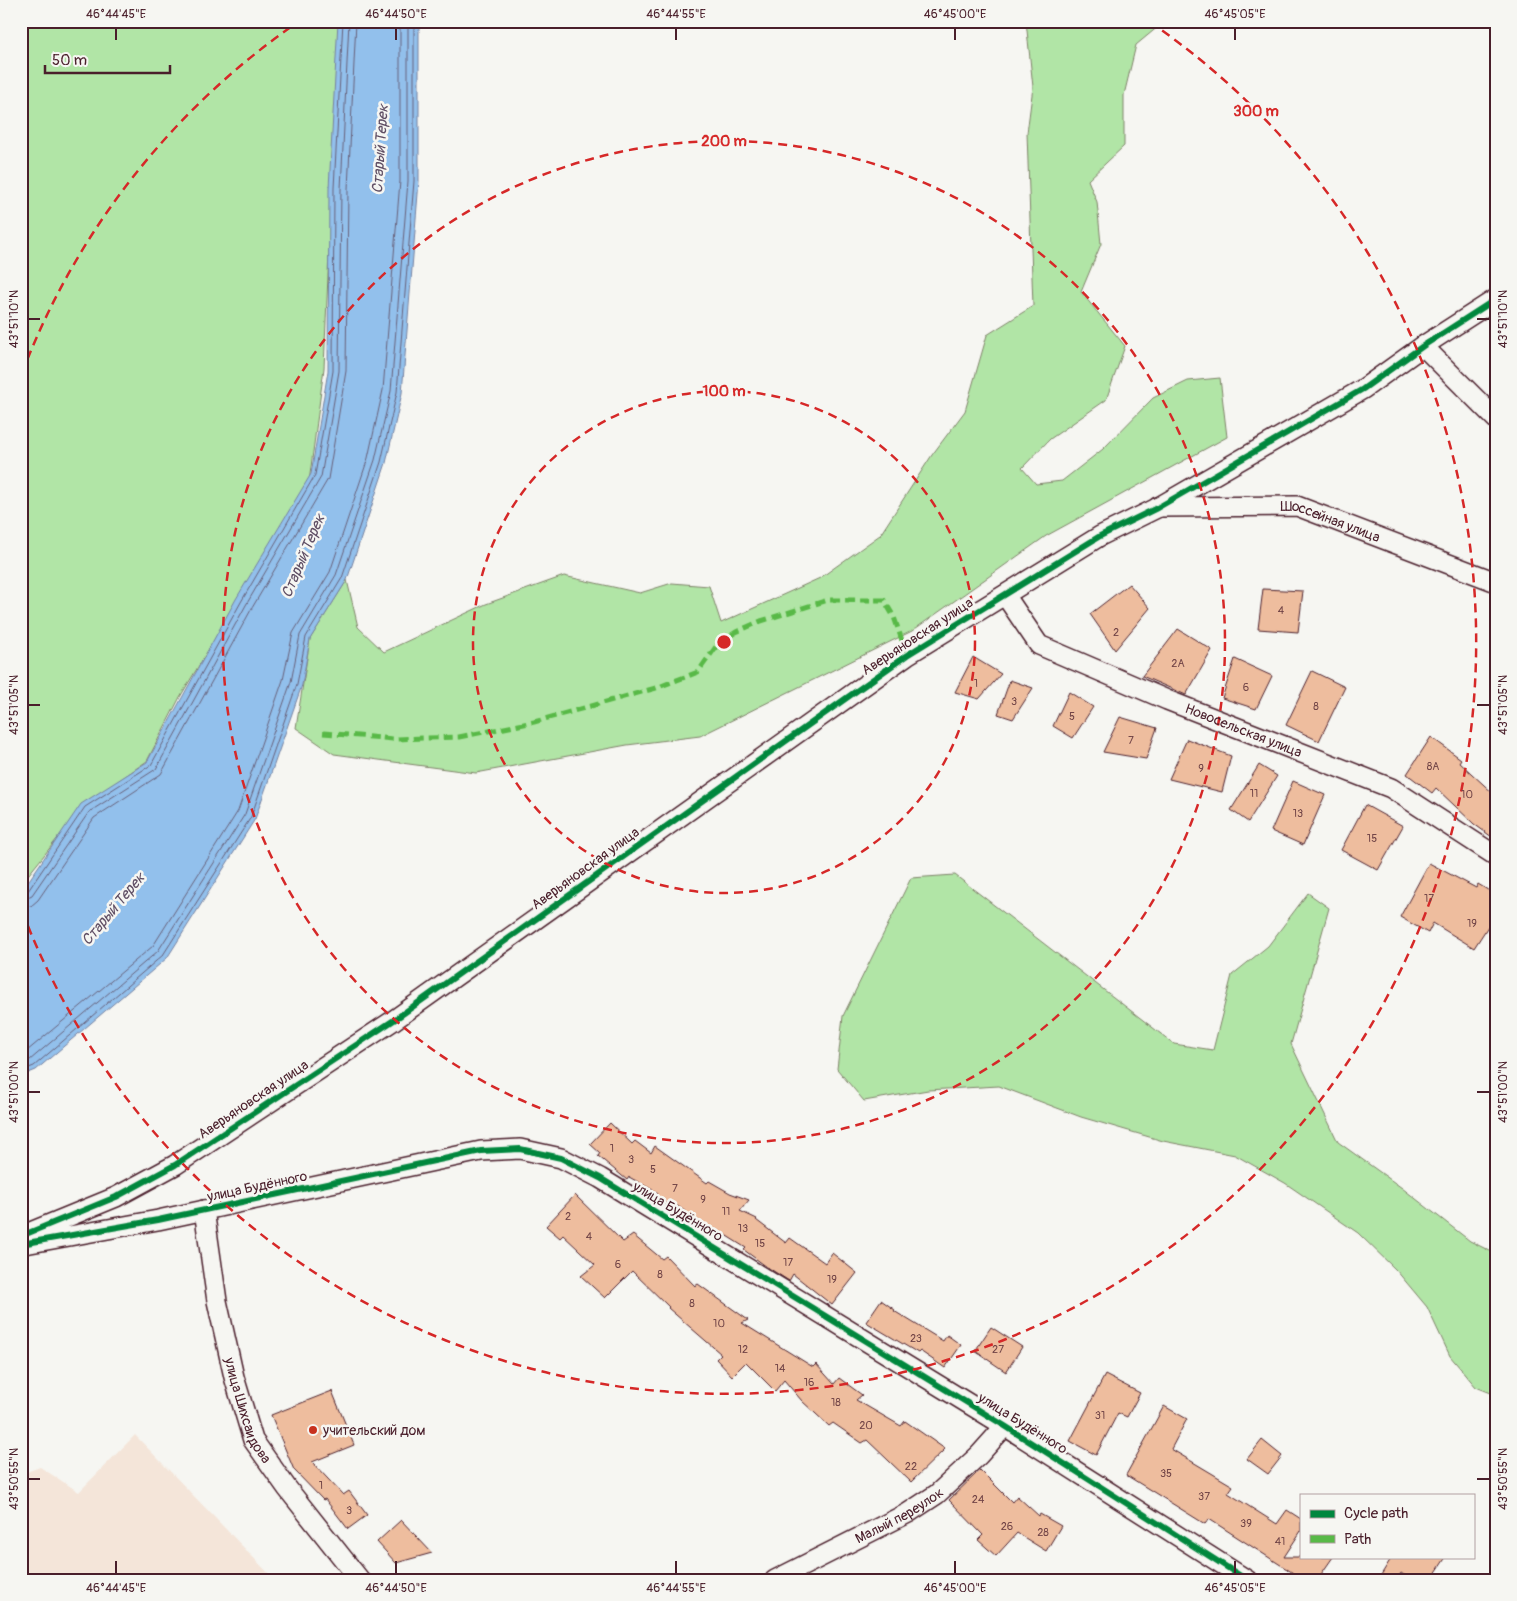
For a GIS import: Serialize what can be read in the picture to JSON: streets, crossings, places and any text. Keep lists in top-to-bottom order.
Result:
{
  "streets": {
    "street": [
      "Шоссейная улица",
      "Аверьяновская улица",
      "Новосельская улица",
      "улица Будённого",
      "улица Шихсаидова",
      "Малый переулок"
    ]
  },
  "crossings": [
    ["Шоссейная улица", "Аверьяновская улица"],
    ["Аверьяновская улица", "Новосельская улица"],
    ["улица Будённого", "улица Шихсаидова"],
    ["улица Будённого", "Малый переулок"]
  ],
  "water": ["Старый Терек"],
  "places": ["учительский дом"],
  "house_numbers": [
    "4",
    "2",
    "2А",
    "1",
    "6",
    "3",
    "8",
    "5",
    "7",
    "8А",
    "9",
    "11",
    "10",
    "13",
    "15",
    "17",
    "19",
    "1",
    "3",
    "5",
    "7",
    "9",
    "11",
    "2",
    "13",
    "4",
    "15",
    "17",
    "6",
    "8",
    "19",
    "8",
    "10",
    "23",
    "12",
    "27",
    "14",
    "16",
    "18",
    "31",
    "20",
    "22",
    "35",
    "1",
    "37",
    "24",
    "3",
    "39",
    "26",
    "28",
    "41"
  ],
  "legend": ["Cycle path", "Path"],
  "scale_bar": "50 m",
  "coordinates": [
    "46°44'45\"E",
    "46°44'50\"E",
    "46°44'55\"E",
    "46°45'00\"E",
    "46°45'05\"E",
    "43°51'10\"N",
    "43°51'05\"N",
    "43°51'00\"N",
    "43°50'55\"N"
  ],
  "rings": ["300 m", "200 m", "100 m"]
}
